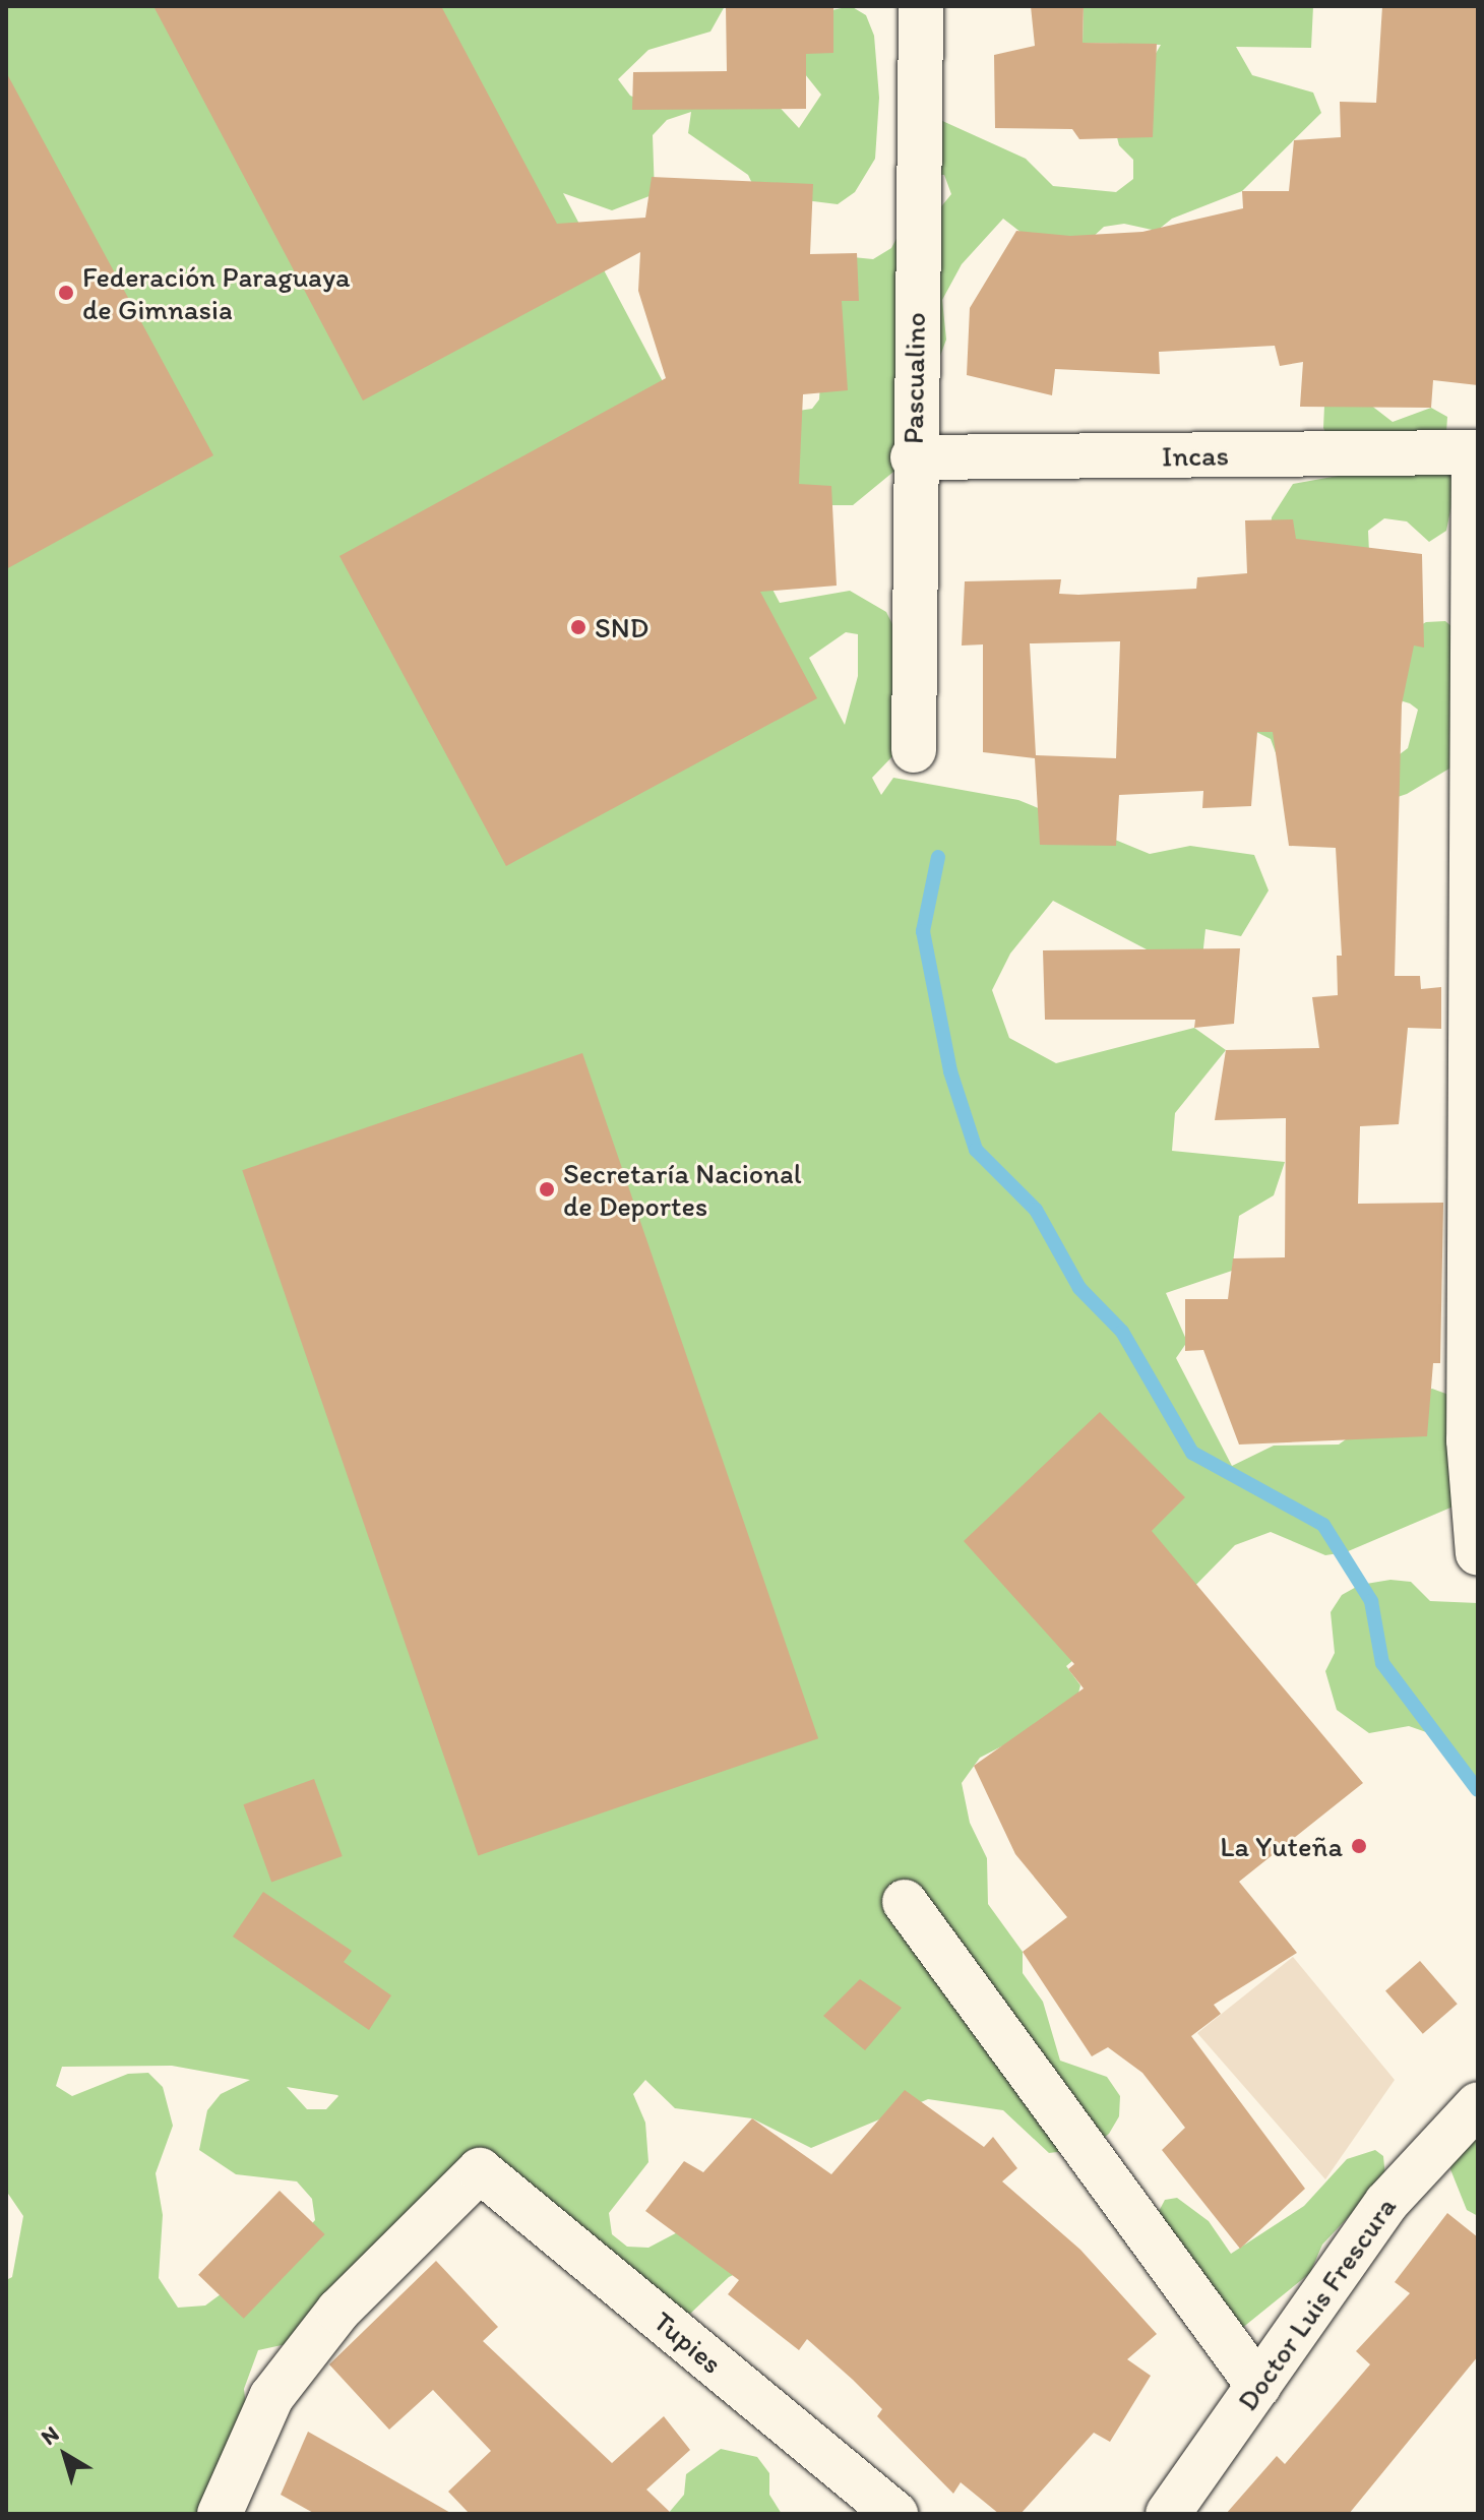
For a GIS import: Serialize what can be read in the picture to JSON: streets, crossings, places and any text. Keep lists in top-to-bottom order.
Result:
{
  "streets": {
    "street": [
      "Pascualino",
      "Incas",
      "Doctor Luis Frescura",
      "Tupies"
    ]
  },
  "crossings": [
    ["Pascualino", "Incas"]
  ],
  "places": [
    "Federación Paraguaya de Gimnasia",
    "SND",
    "Secretaría Nacional de Deportes",
    "La Yuteña"
  ],
  "north": "top left"
}
